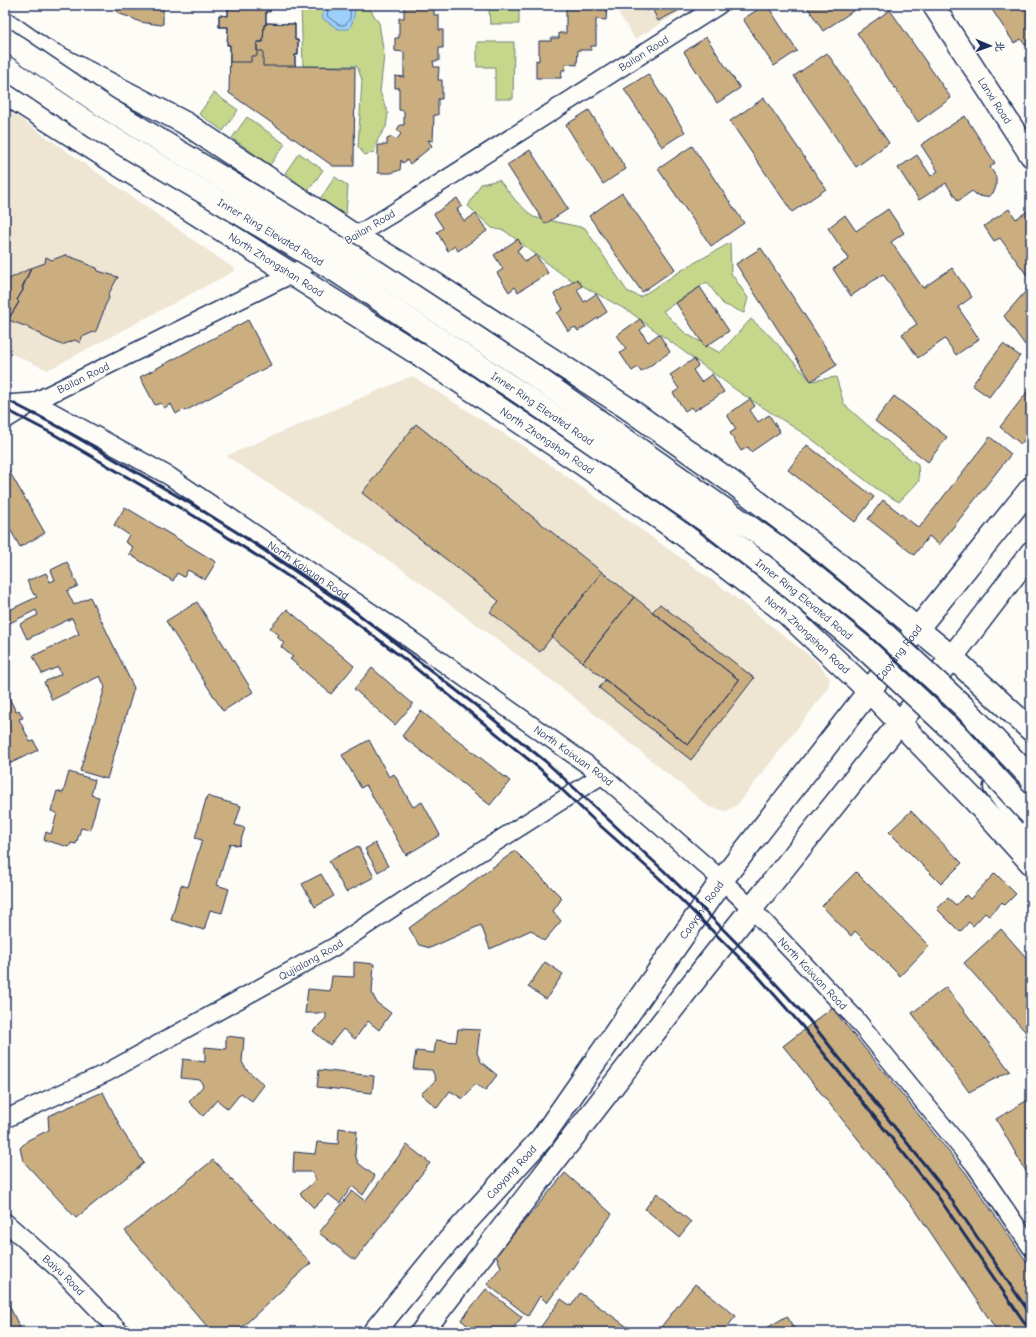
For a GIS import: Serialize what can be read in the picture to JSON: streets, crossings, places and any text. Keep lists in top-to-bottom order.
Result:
{
  "streets": {
    "main road": ["Inner Ring Elevated Road", "North Zhongshan Road", "Caoyang Road"],
    "street": [
      "Bailan Road",
      "Lanxi Road",
      "North Kaixuan Road",
      "Qujialang Road",
      "Baiyu Road"
    ]
  },
  "crossings": [
    ["Bailan Road", "North Zhongshan Road"],
    ["Bailan Road", "North Kaixuan Road"],
    ["North Zhongshan Road", "Caoyang Road"],
    ["North Kaixuan Road", "Caoyang Road"],
    ["North Kaixuan Road", "Qujialang Road"]
  ],
  "north": "right"
}
